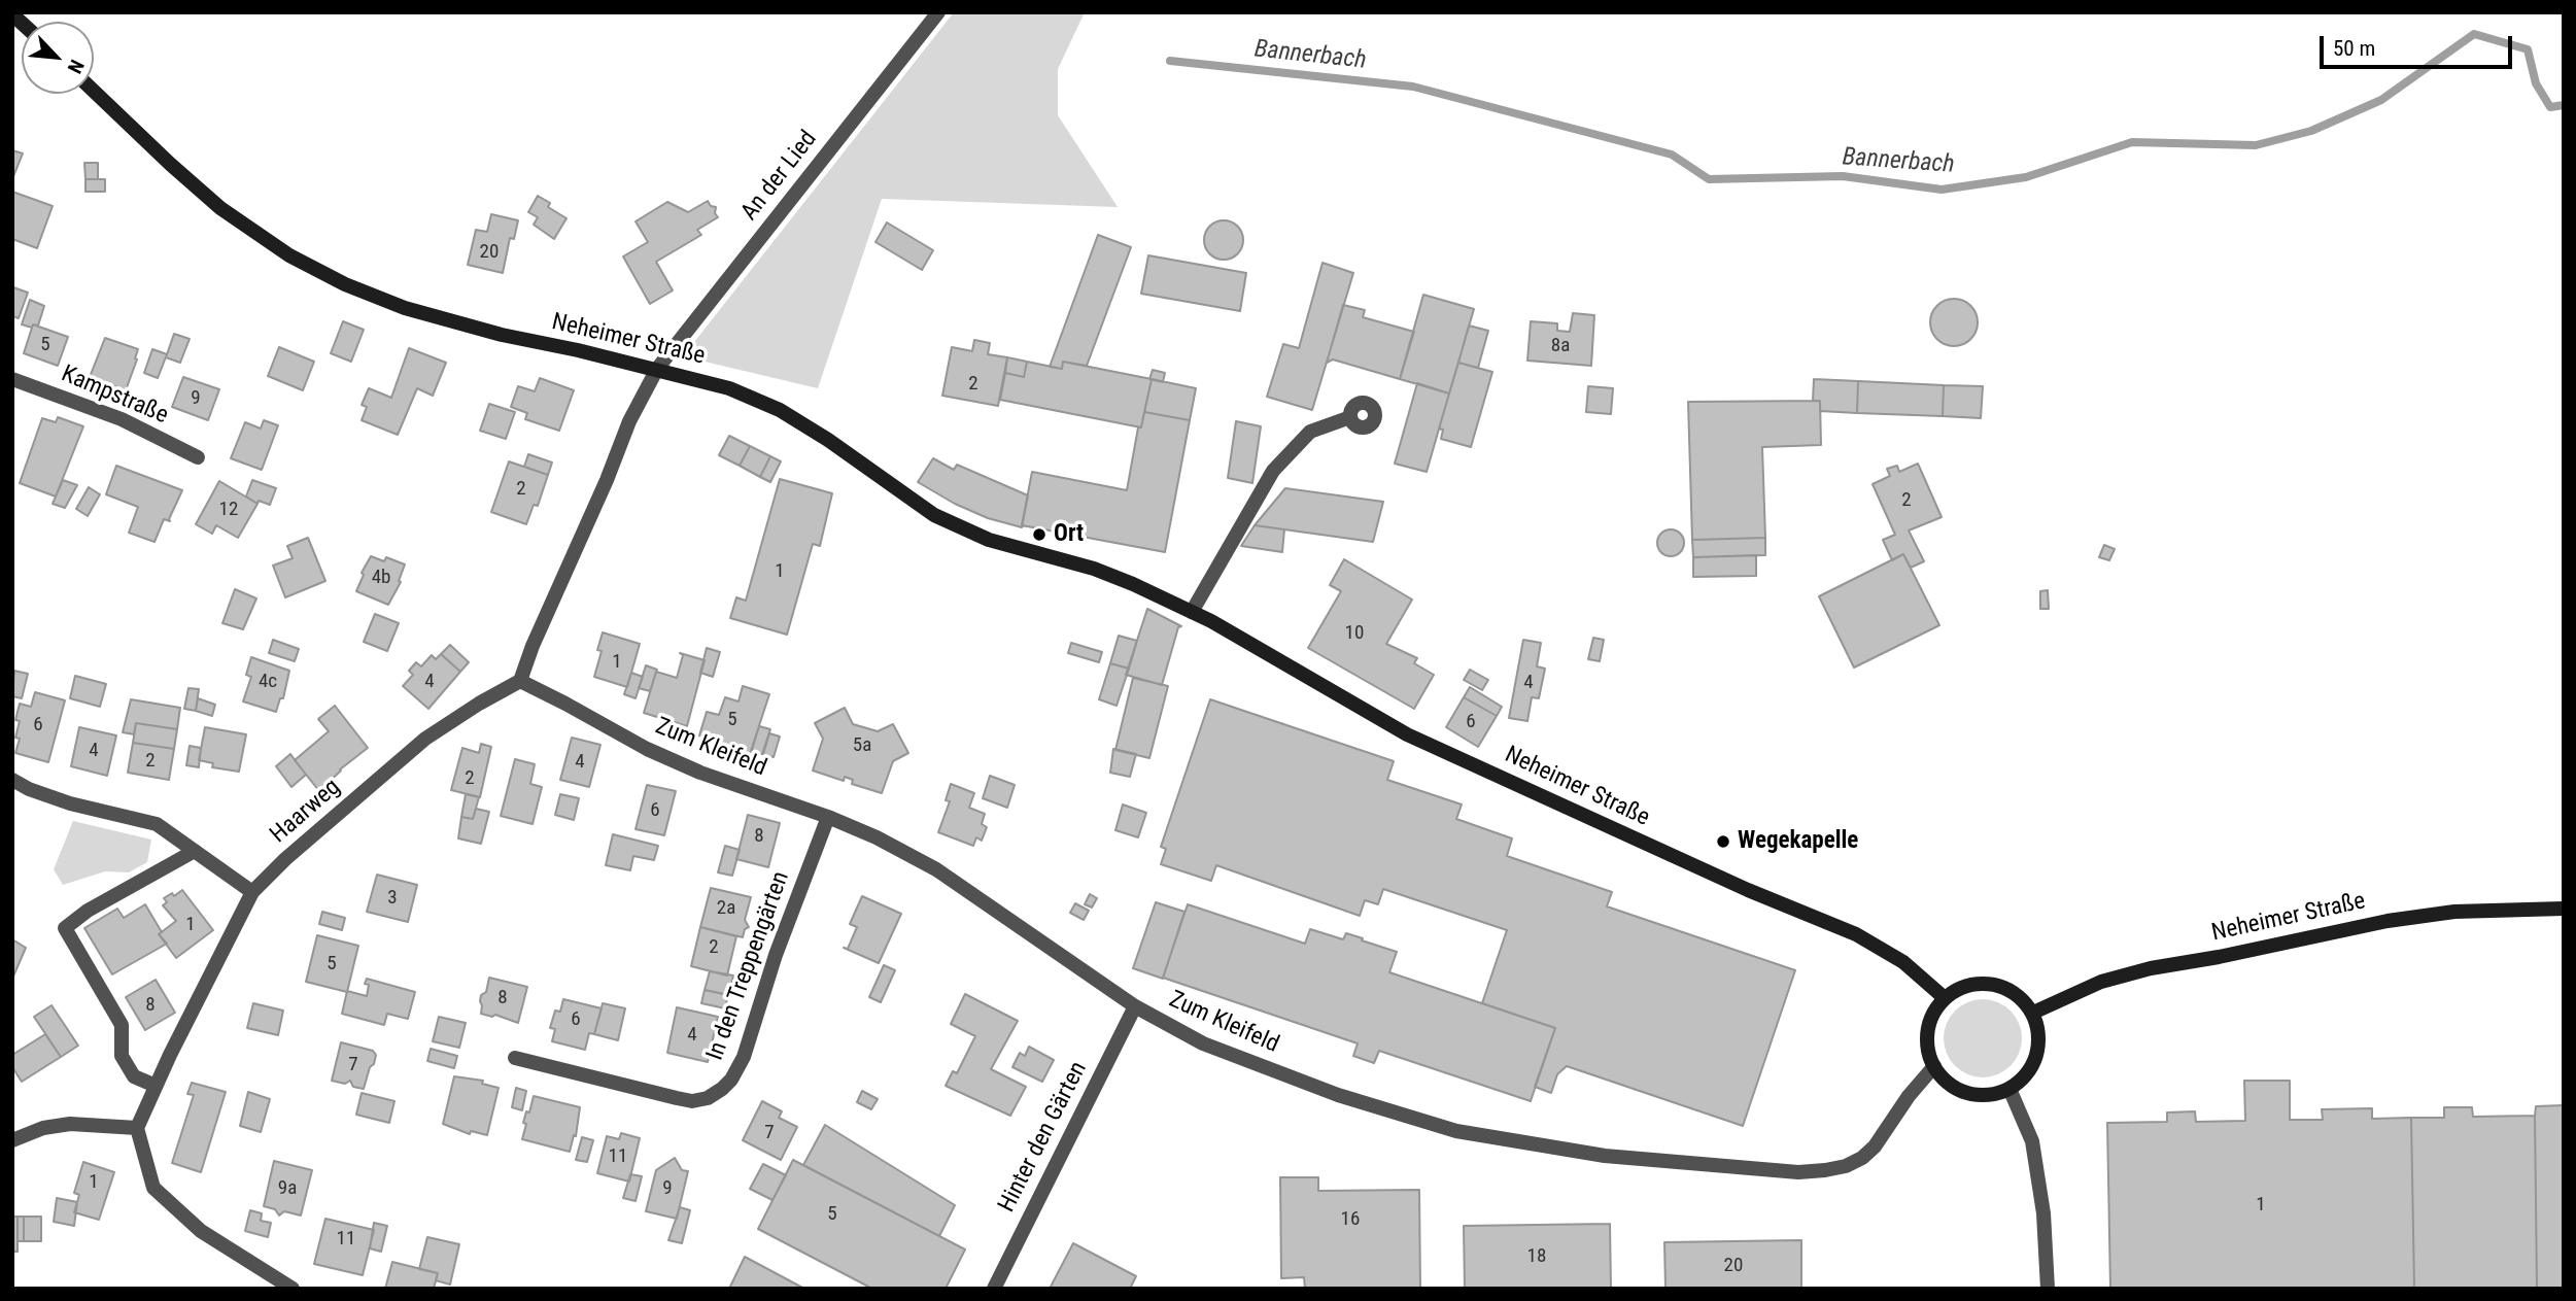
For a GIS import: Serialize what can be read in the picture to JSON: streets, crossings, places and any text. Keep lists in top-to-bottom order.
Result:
{
  "streets": {
    "main road": ["Neheimer Straße"],
    "street": [
      "An der Lied",
      "Kampstraße",
      "Zum Kleifeld",
      "Haarweg",
      "In den Treppengärten",
      "Hinter den Gärten"
    ]
  },
  "crossings": [
    ["An der Lied", "Neheimer Straße"],
    ["Neheimer Straße", "Zum Kleifeld"],
    ["Zum Kleifeld", "Haarweg"],
    ["Zum Kleifeld", "In den Treppengärten"],
    ["Zum Kleifeld", "Hinter den Gärten"]
  ],
  "water": ["Bannerbach"],
  "places": ["Ort", "Wegekapelle"],
  "house_numbers": [
    "20",
    "5",
    "8a",
    "2",
    "9",
    "2",
    "2",
    "12",
    "1",
    "4b",
    "10",
    "1",
    "4c",
    "4",
    "4",
    "5",
    "6",
    "6",
    "5a",
    "4",
    "2",
    "4",
    "2",
    "6",
    "8",
    "3",
    "2a",
    "1",
    "2",
    "5",
    "8",
    "8",
    "6",
    "4",
    "7",
    "7",
    "11",
    "1",
    "9a",
    "9",
    "1",
    "5",
    "16",
    "11",
    "18",
    "20"
  ],
  "scale_bar": "50 m",
  "north": "bottom right"
}
